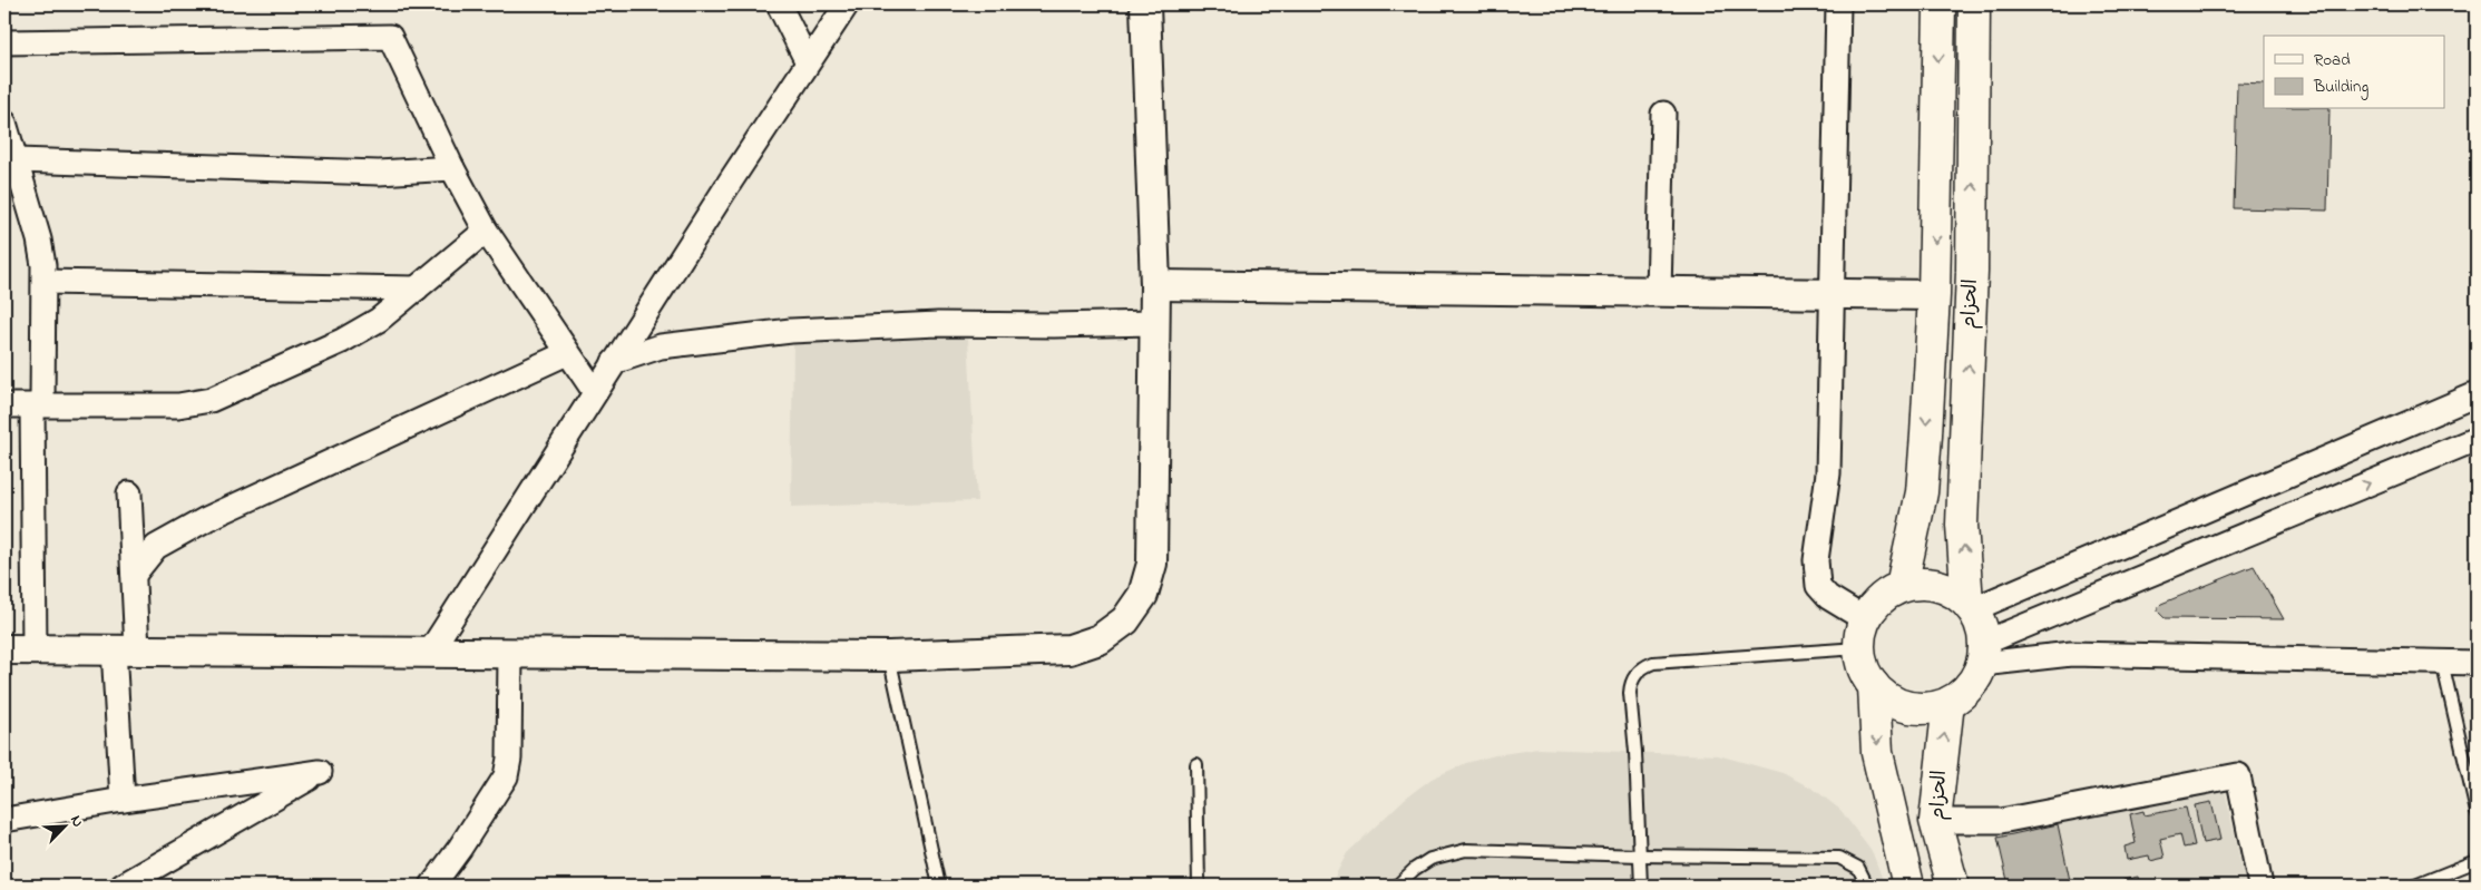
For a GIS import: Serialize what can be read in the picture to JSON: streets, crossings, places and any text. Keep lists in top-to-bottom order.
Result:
{
  "streets": {
    "main road": ["الحزام"]
  },
  "legend": ["Road", "Building"],
  "north": "top right"
}
